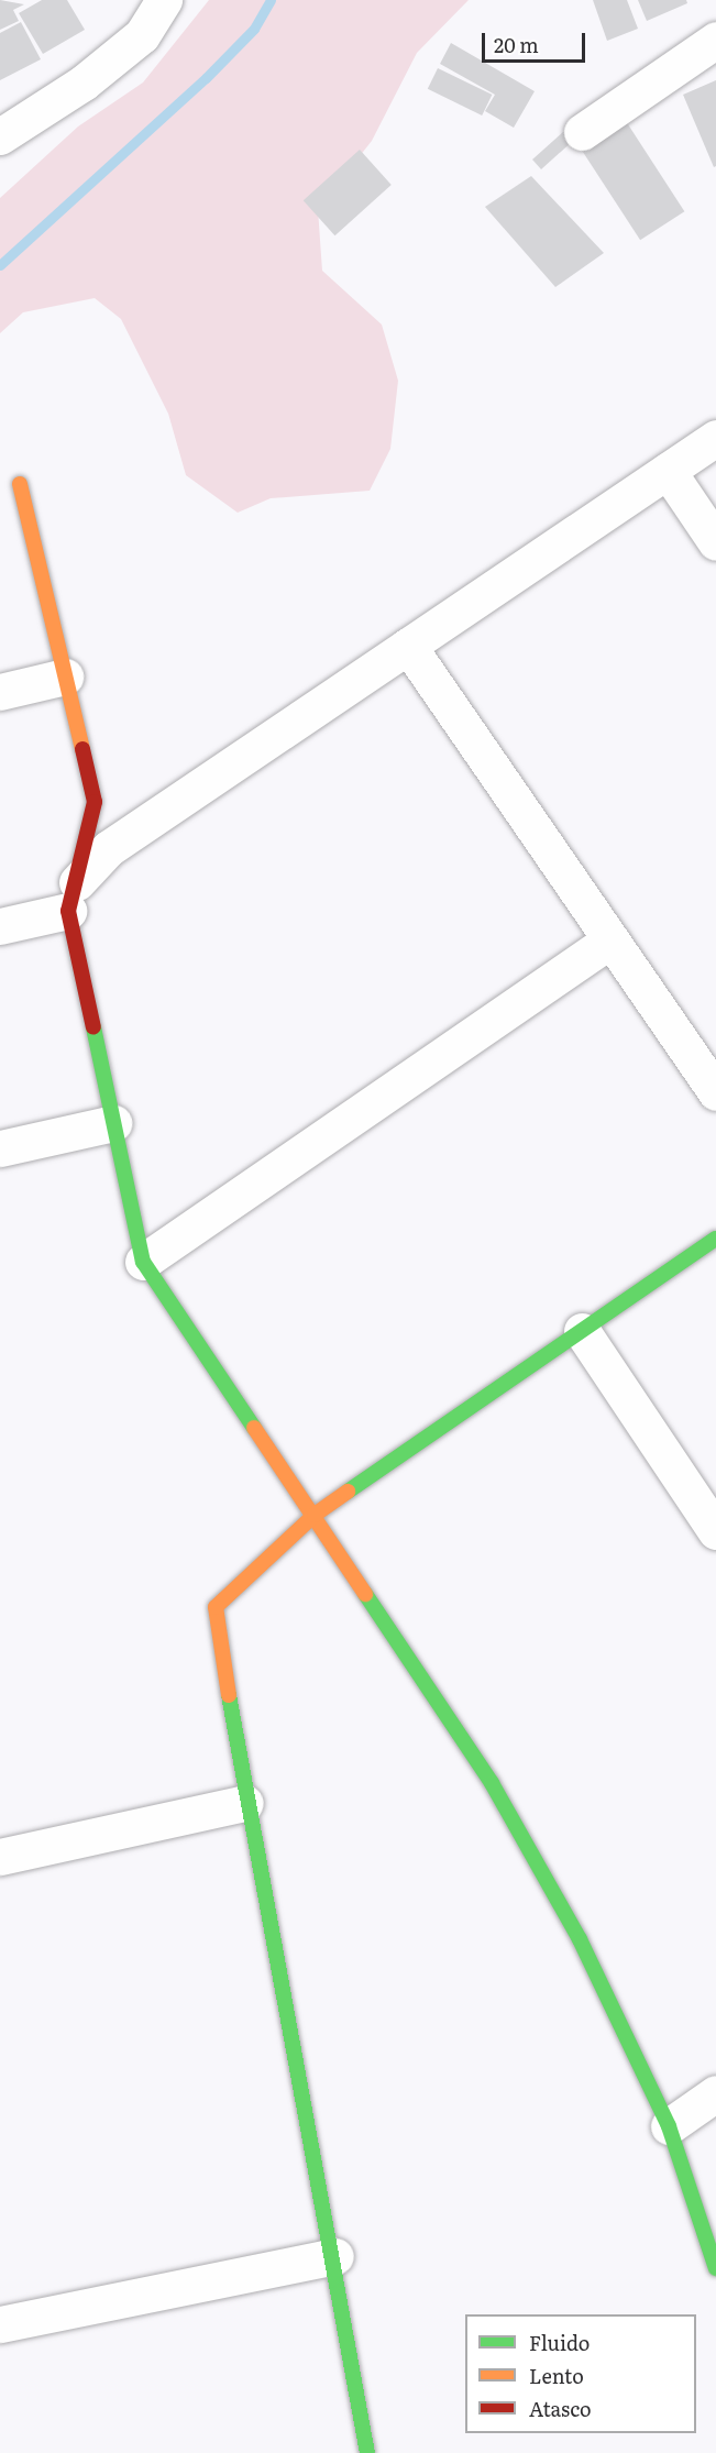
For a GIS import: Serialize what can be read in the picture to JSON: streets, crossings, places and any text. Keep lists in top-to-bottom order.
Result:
{
  "legend": ["Fluido", "Lento", "Atasco"],
  "scale_bar": "20 m"
}
